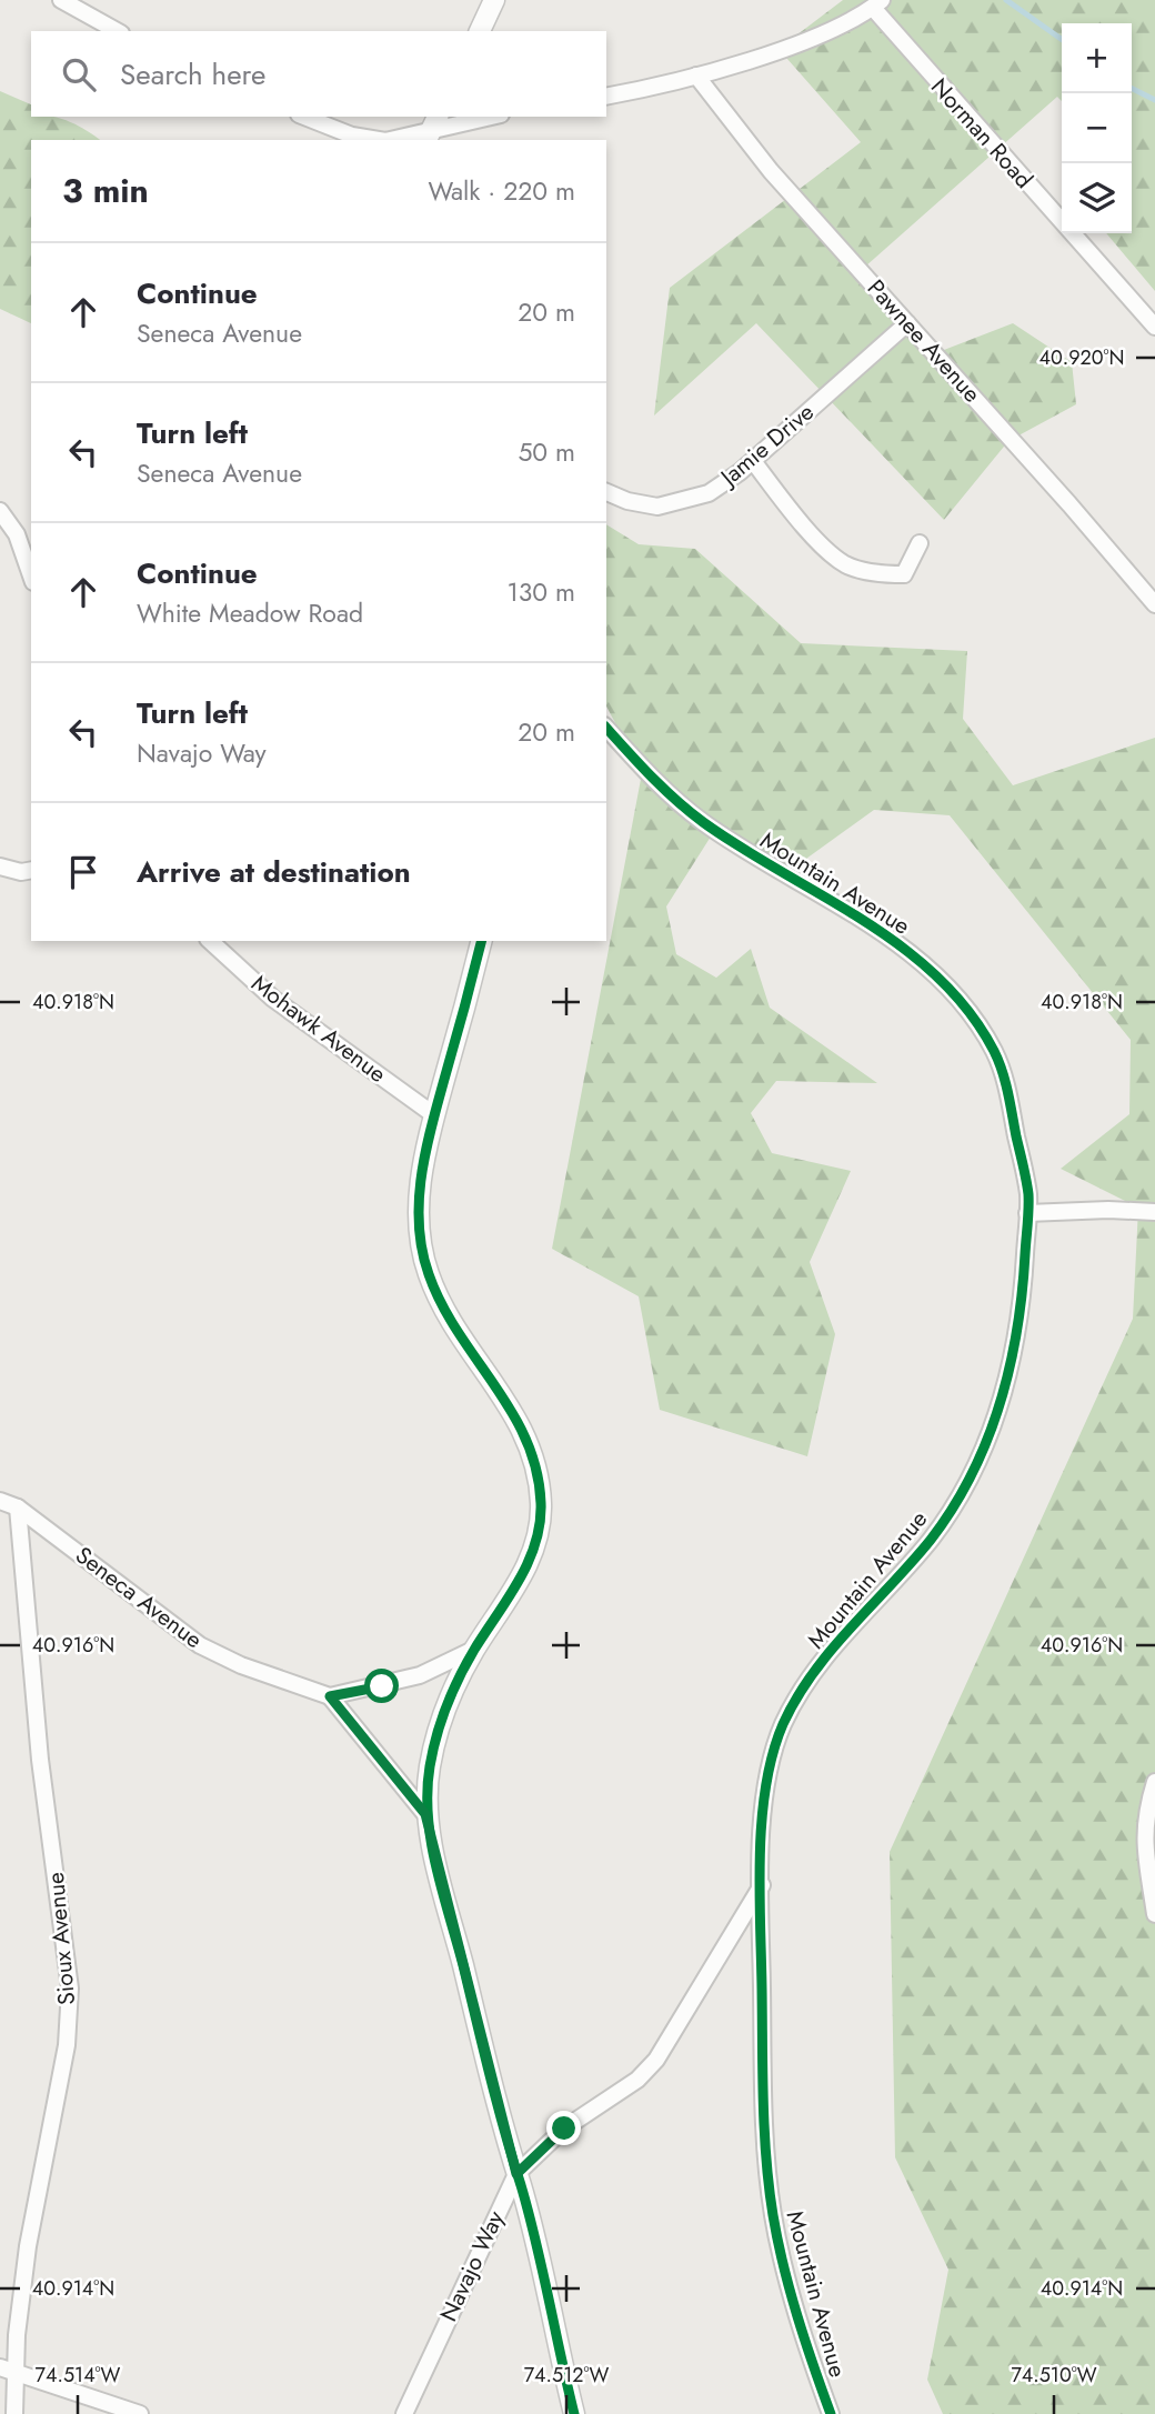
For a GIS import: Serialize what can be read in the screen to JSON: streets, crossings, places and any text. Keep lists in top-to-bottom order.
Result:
{
  "streets": {
    "street": [
      "Norman Road",
      "Pawnee Avenue",
      "Jamie Drive",
      "Mountain Avenue",
      "Mohawk Avenue",
      "Seneca Avenue",
      "Sioux Avenue",
      "Navajo Way"
    ]
  },
  "crossings": [
    ["Pawnee Avenue", "Jamie Drive"],
    ["Mountain Avenue", "Navajo Way"],
    ["Seneca Avenue", "Sioux Avenue"]
  ],
  "page": {
    "map_buttons": ["+", "−"],
    "search": "Search here",
    "heading": ["3 min", "Walk · 220 m"],
    "list": [
      ["Continue", "Seneca Avenue", "20 m"],
      ["Turn left", "Seneca Avenue", "50 m"],
      ["Continue", "White Meadow Road", "130 m"],
      ["Turn left", "Navajo Way", "20 m"],
      "Arrive at destination"
    ]
  },
  "coordinates": [
    "40.920°N",
    "40.918°N",
    "40.916°N",
    "40.914°N",
    "74.514°W",
    "74.512°W",
    "74.510°W"
  ]
}
